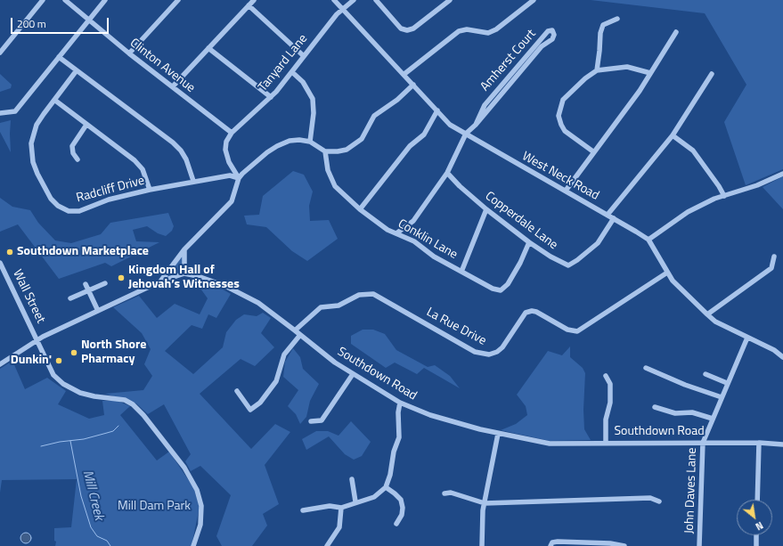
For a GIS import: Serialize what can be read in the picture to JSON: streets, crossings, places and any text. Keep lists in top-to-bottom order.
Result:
{
  "streets": {
    "street": [
      "Amherst Court",
      "Tanyard Lane",
      "Clinton Avenue",
      "West Neck Road",
      "Radcliff Drive",
      "Copperdale Lane",
      "Conklin Lane",
      "Wall Street",
      "La Rue Drive",
      "Southdown Road",
      "John Daves Lane"
    ]
  },
  "crossings": [
    ["Amherst Court", "West Neck Road"],
    ["Tanyard Lane", "Clinton Avenue"],
    ["Tanyard Lane", "West Neck Road"],
    ["Tanyard Lane", "Radcliff Drive"],
    ["West Neck Road", "Copperdale Lane"],
    ["West Neck Road", "La Rue Drive"],
    ["West Neck Road", "John Daves Lane"],
    ["Copperdale Lane", "Conklin Lane"],
    ["La Rue Drive", "Southdown Road"],
    ["Southdown Road", "John Daves Lane"]
  ],
  "water": ["Mill Creek"],
  "parks": ["Mill Dam Park"],
  "places": [
    "Southdown Marketplace",
    "Kingdom Hall of Jehovah’s Witnesses",
    "North Shore Pharmacy",
    "Dunkin'"
  ],
  "scale_bar": "200 m",
  "north": "bottom right"
}
